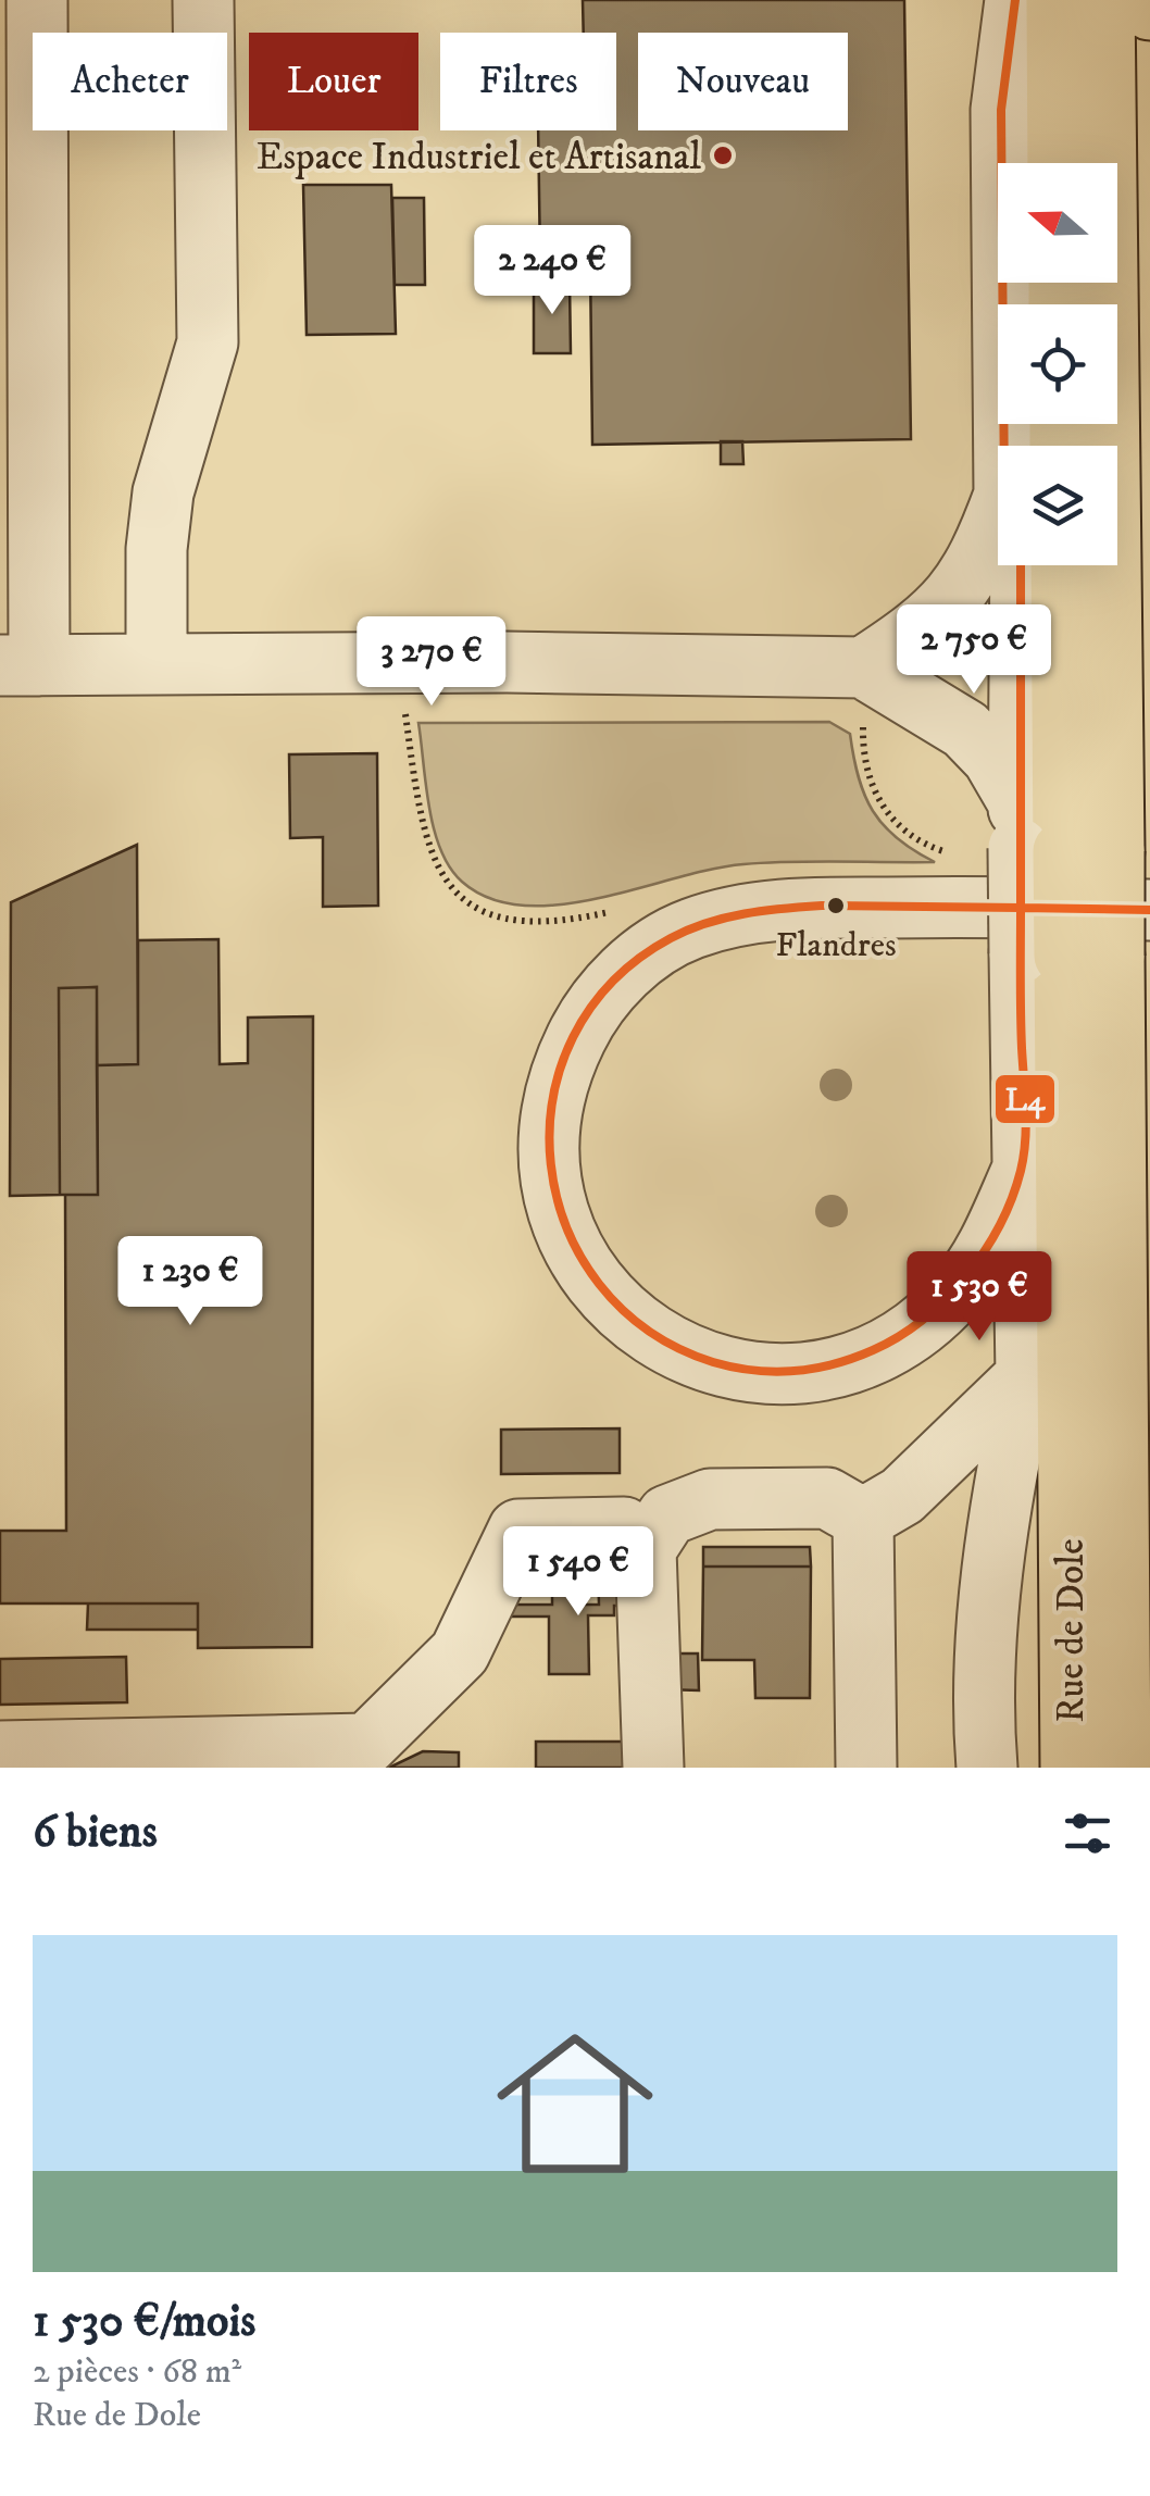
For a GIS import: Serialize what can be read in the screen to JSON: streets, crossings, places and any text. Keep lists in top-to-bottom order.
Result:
{
  "streets": {
    "main road": ["Rue de Dole"]
  },
  "places": ["Espace Industriel et Artisanal", "Flandres"],
  "lines": ["transit line L4"],
  "north": "left",
  "page": {
    "chip": [
      "Acheter",
      "Louer",
      "Filtres",
      "Nouveau"
    ],
    "price": [
      "2 240 €",
      "2 750 €",
      "3 270 €",
      "1 230 €",
      "1 530 €",
      "1 540 €"
    ],
    "heading": "6 biens",
    "list": [
      {
        "name": "1 530 €/mois",
        "note": "2 pièces · 68 m² · Rue de Dole"
      }
    ]
  }
}
